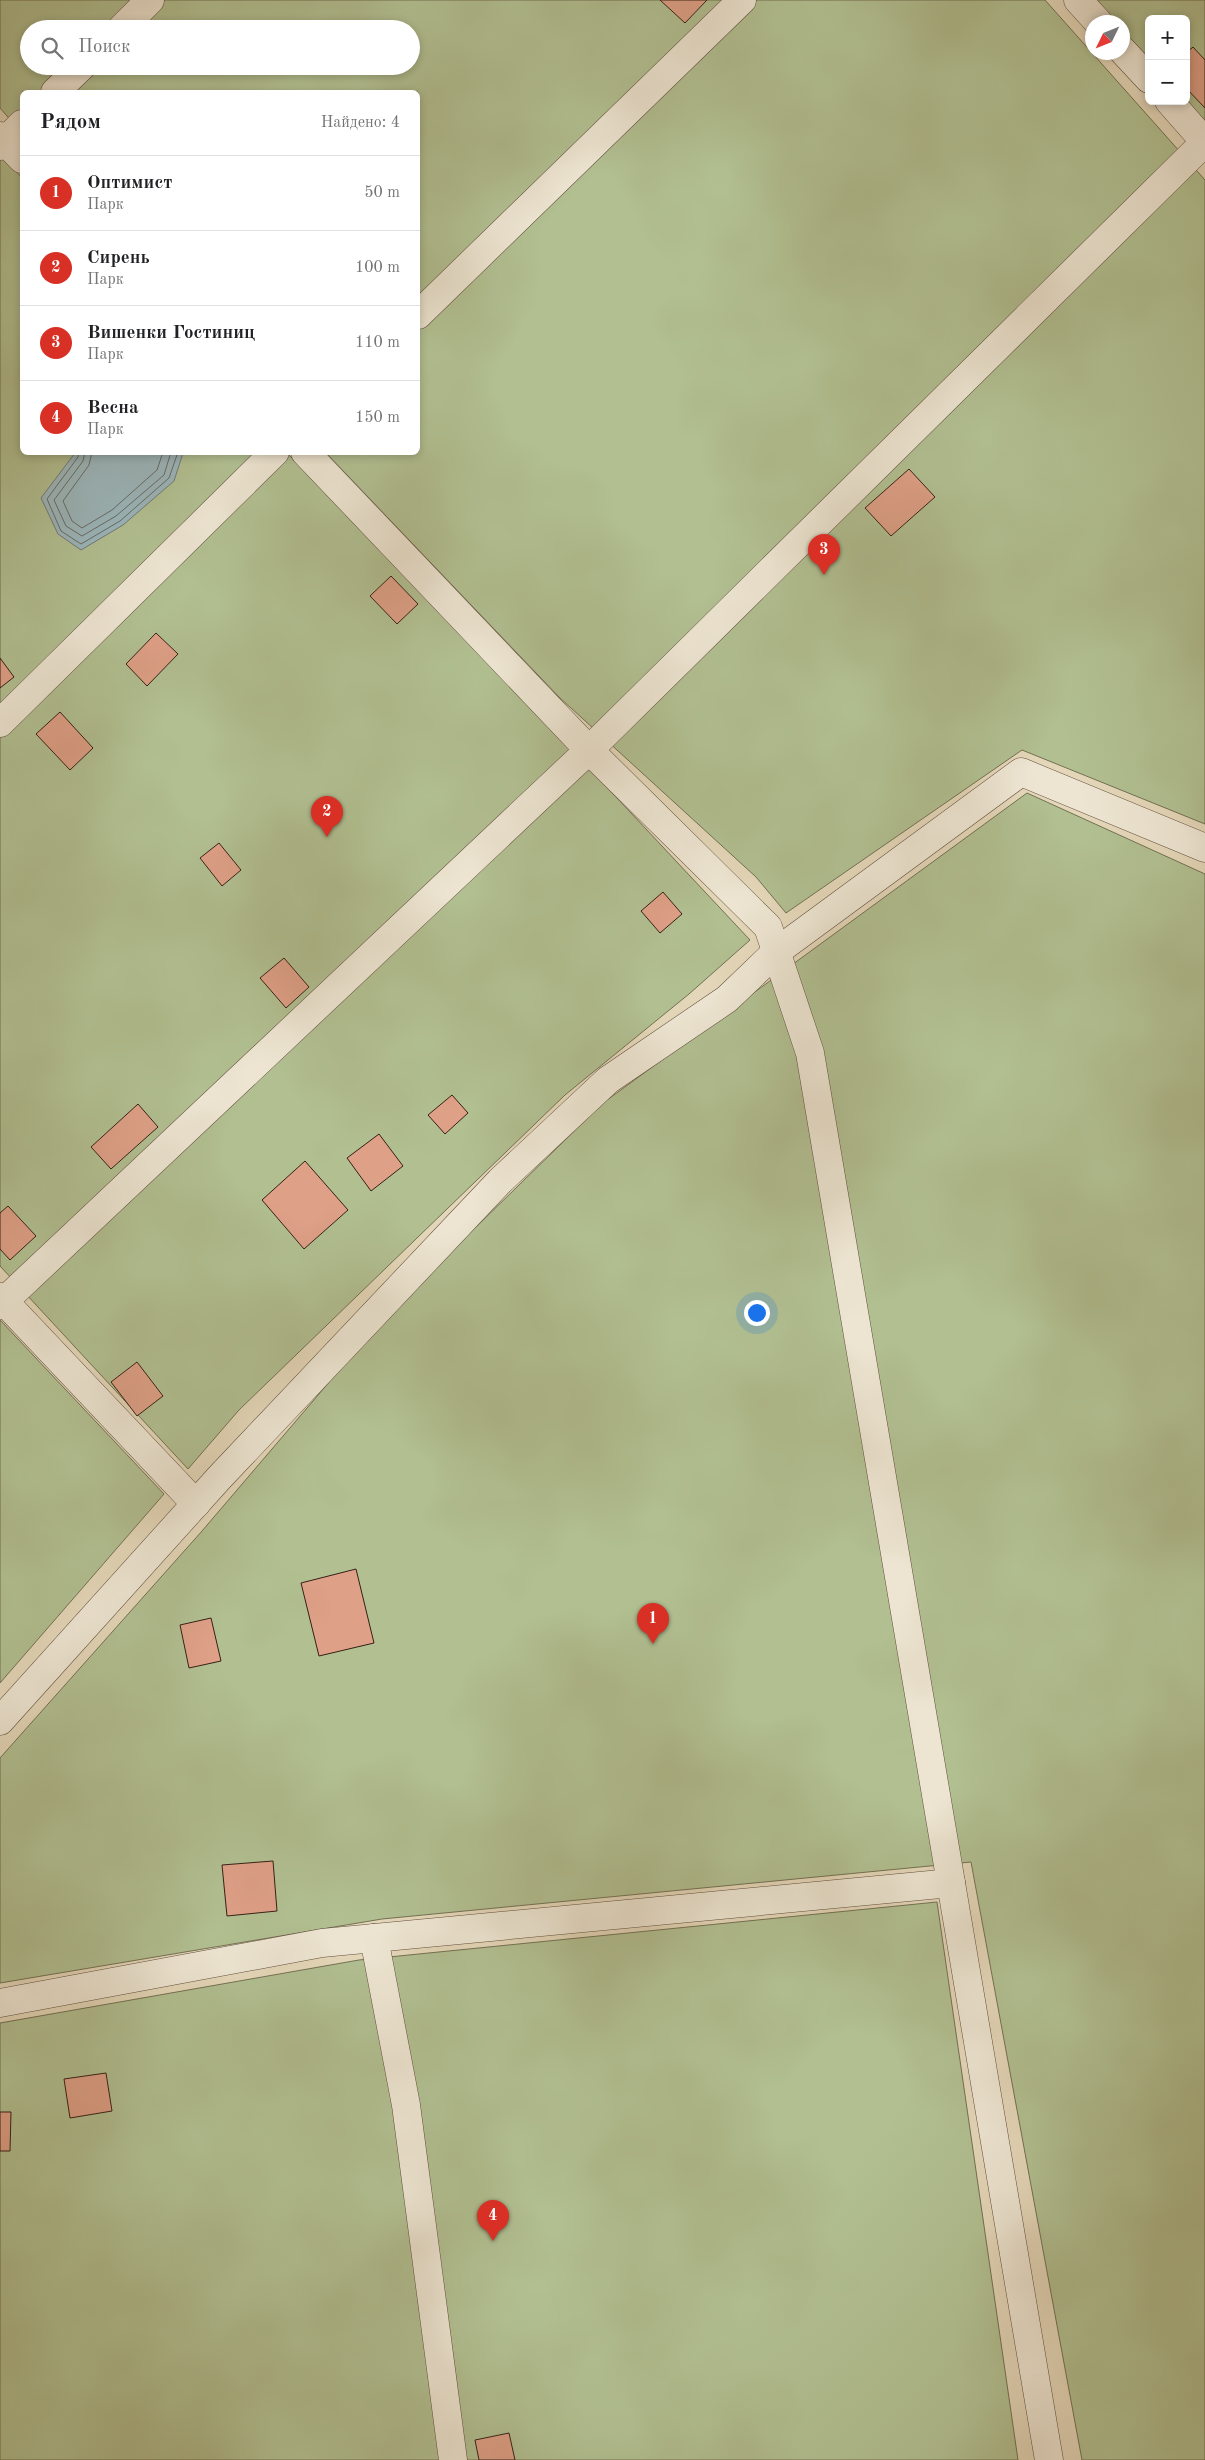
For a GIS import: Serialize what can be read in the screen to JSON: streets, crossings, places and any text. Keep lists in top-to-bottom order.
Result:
{
  "north": "bottom left",
  "page": {
    "map_buttons": ["+", "−"],
    "search": "Поиск",
    "heading": ["Рядом", "Найдено: 4"],
    "list": [
      {
        "mark": "1",
        "name": "Оптимист",
        "note": "Парк",
        "value": "50 m"
      },
      {
        "mark": "2",
        "name": "Сирень",
        "note": "Парк",
        "value": "100 m"
      },
      {
        "mark": "3",
        "name": "Вишенки Гостиниц",
        "note": "Парк",
        "value": "110 m"
      },
      {
        "mark": "4",
        "name": "Весна",
        "note": "Парк",
        "value": "150 m"
      }
    ],
    "pins": [
      "3",
      "2",
      "1",
      "4"
    ]
  }
}
